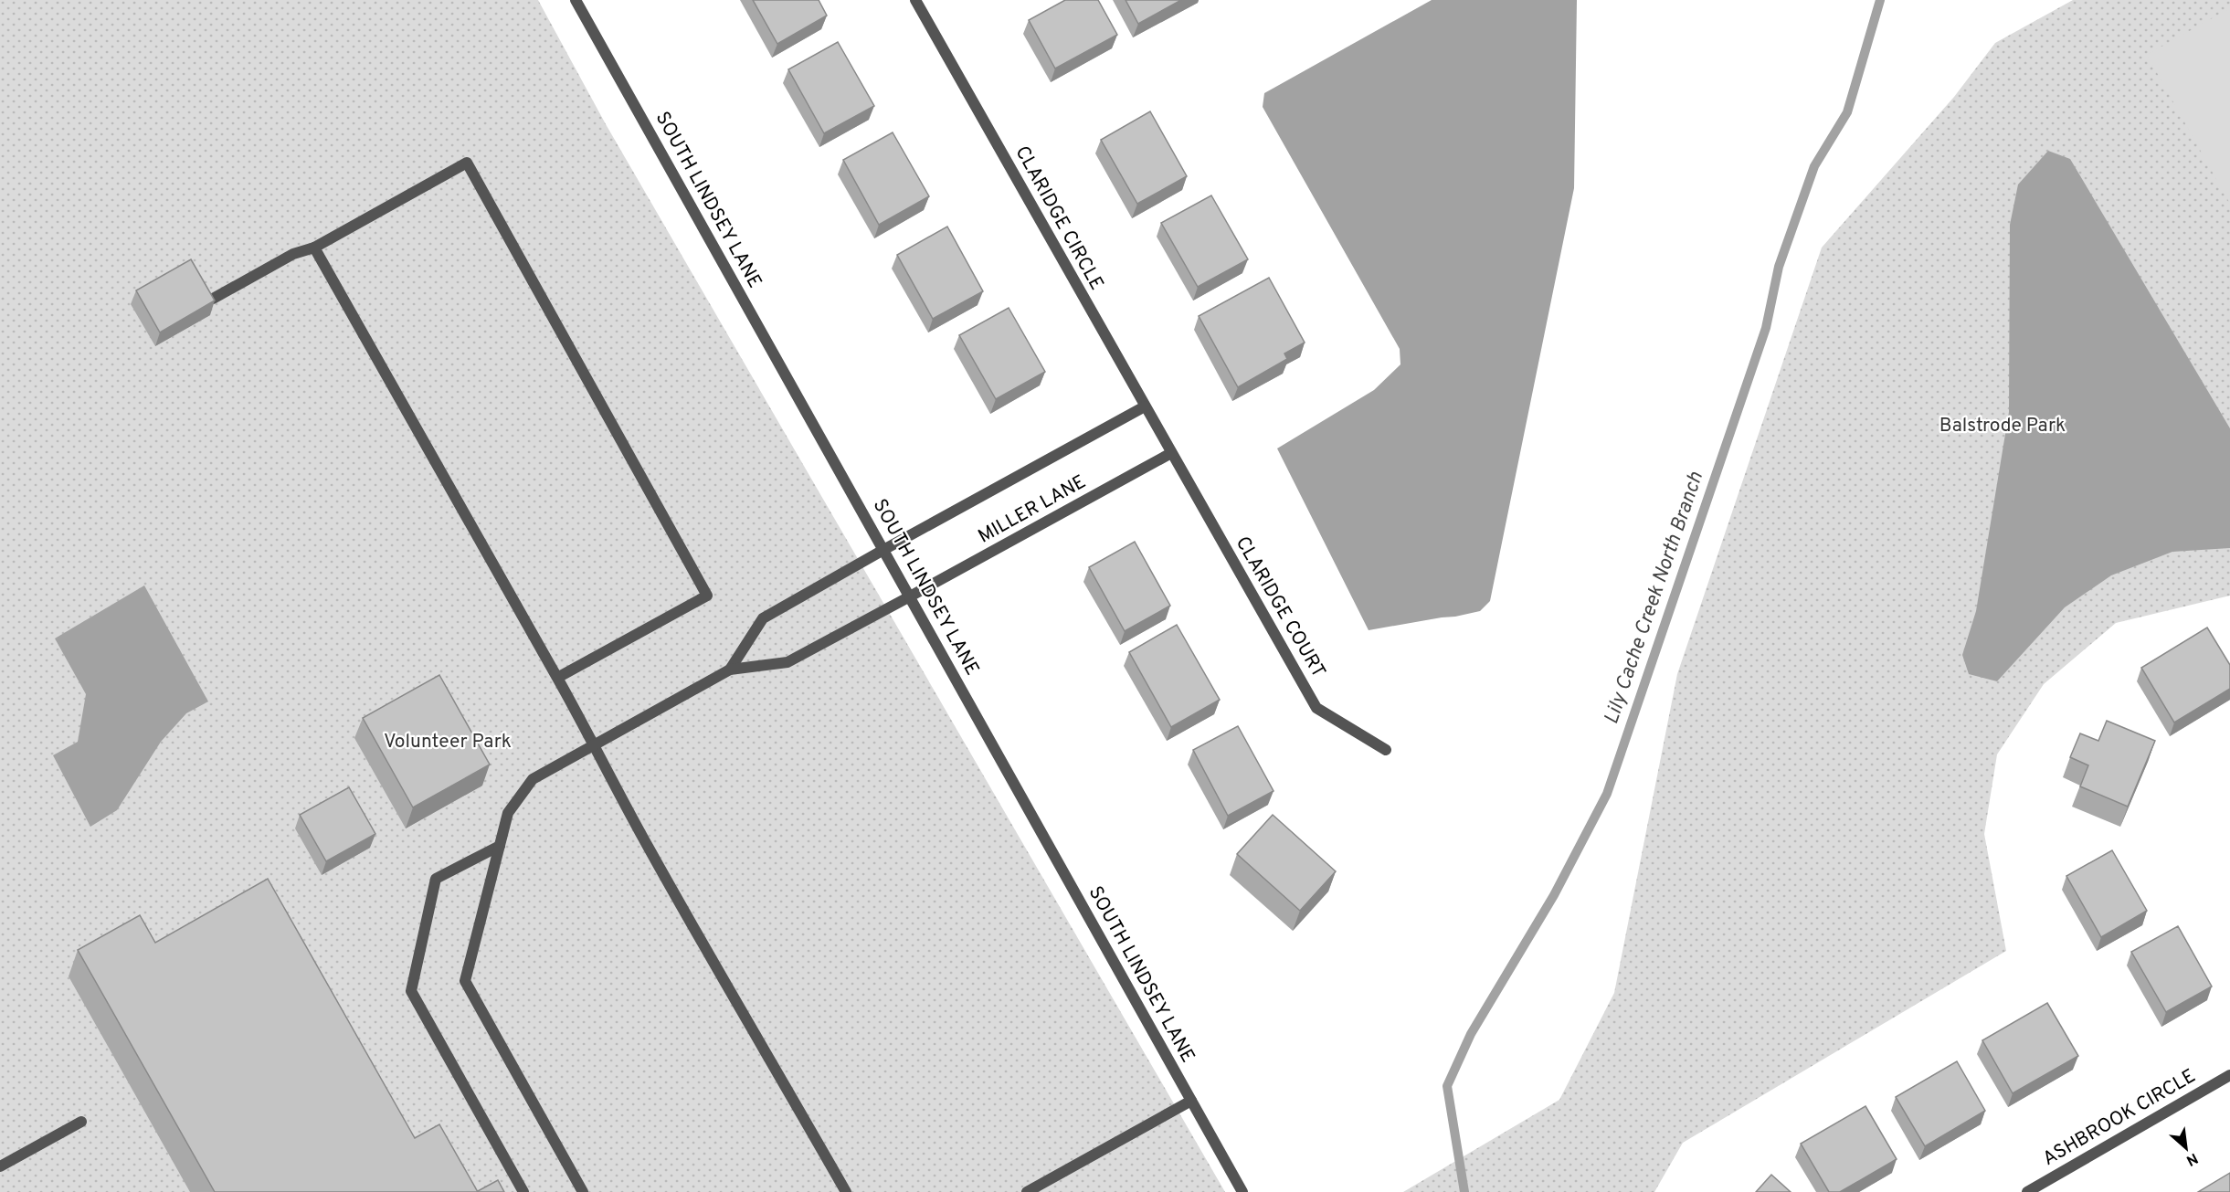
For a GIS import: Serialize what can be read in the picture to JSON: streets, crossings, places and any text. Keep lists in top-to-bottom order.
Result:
{
  "streets": {
    "street": [
      "SOUTH LINDSEY LANE",
      "CLARIDGE CIRCLE",
      "MILLER LANE",
      "CLARIDGE COURT",
      "ASHBROOK CIRCLE"
    ]
  },
  "crossings": [
    ["SOUTH LINDSEY LANE", "MILLER LANE"],
    ["CLARIDGE CIRCLE", "MILLER LANE"],
    ["CLARIDGE CIRCLE", "CLARIDGE COURT"],
    ["MILLER LANE", "CLARIDGE COURT"]
  ],
  "water": ["Lily Cache Creek North Branch"],
  "parks": ["Balstrode Park", "Volunteer Park"],
  "north": "bottom right"
}
